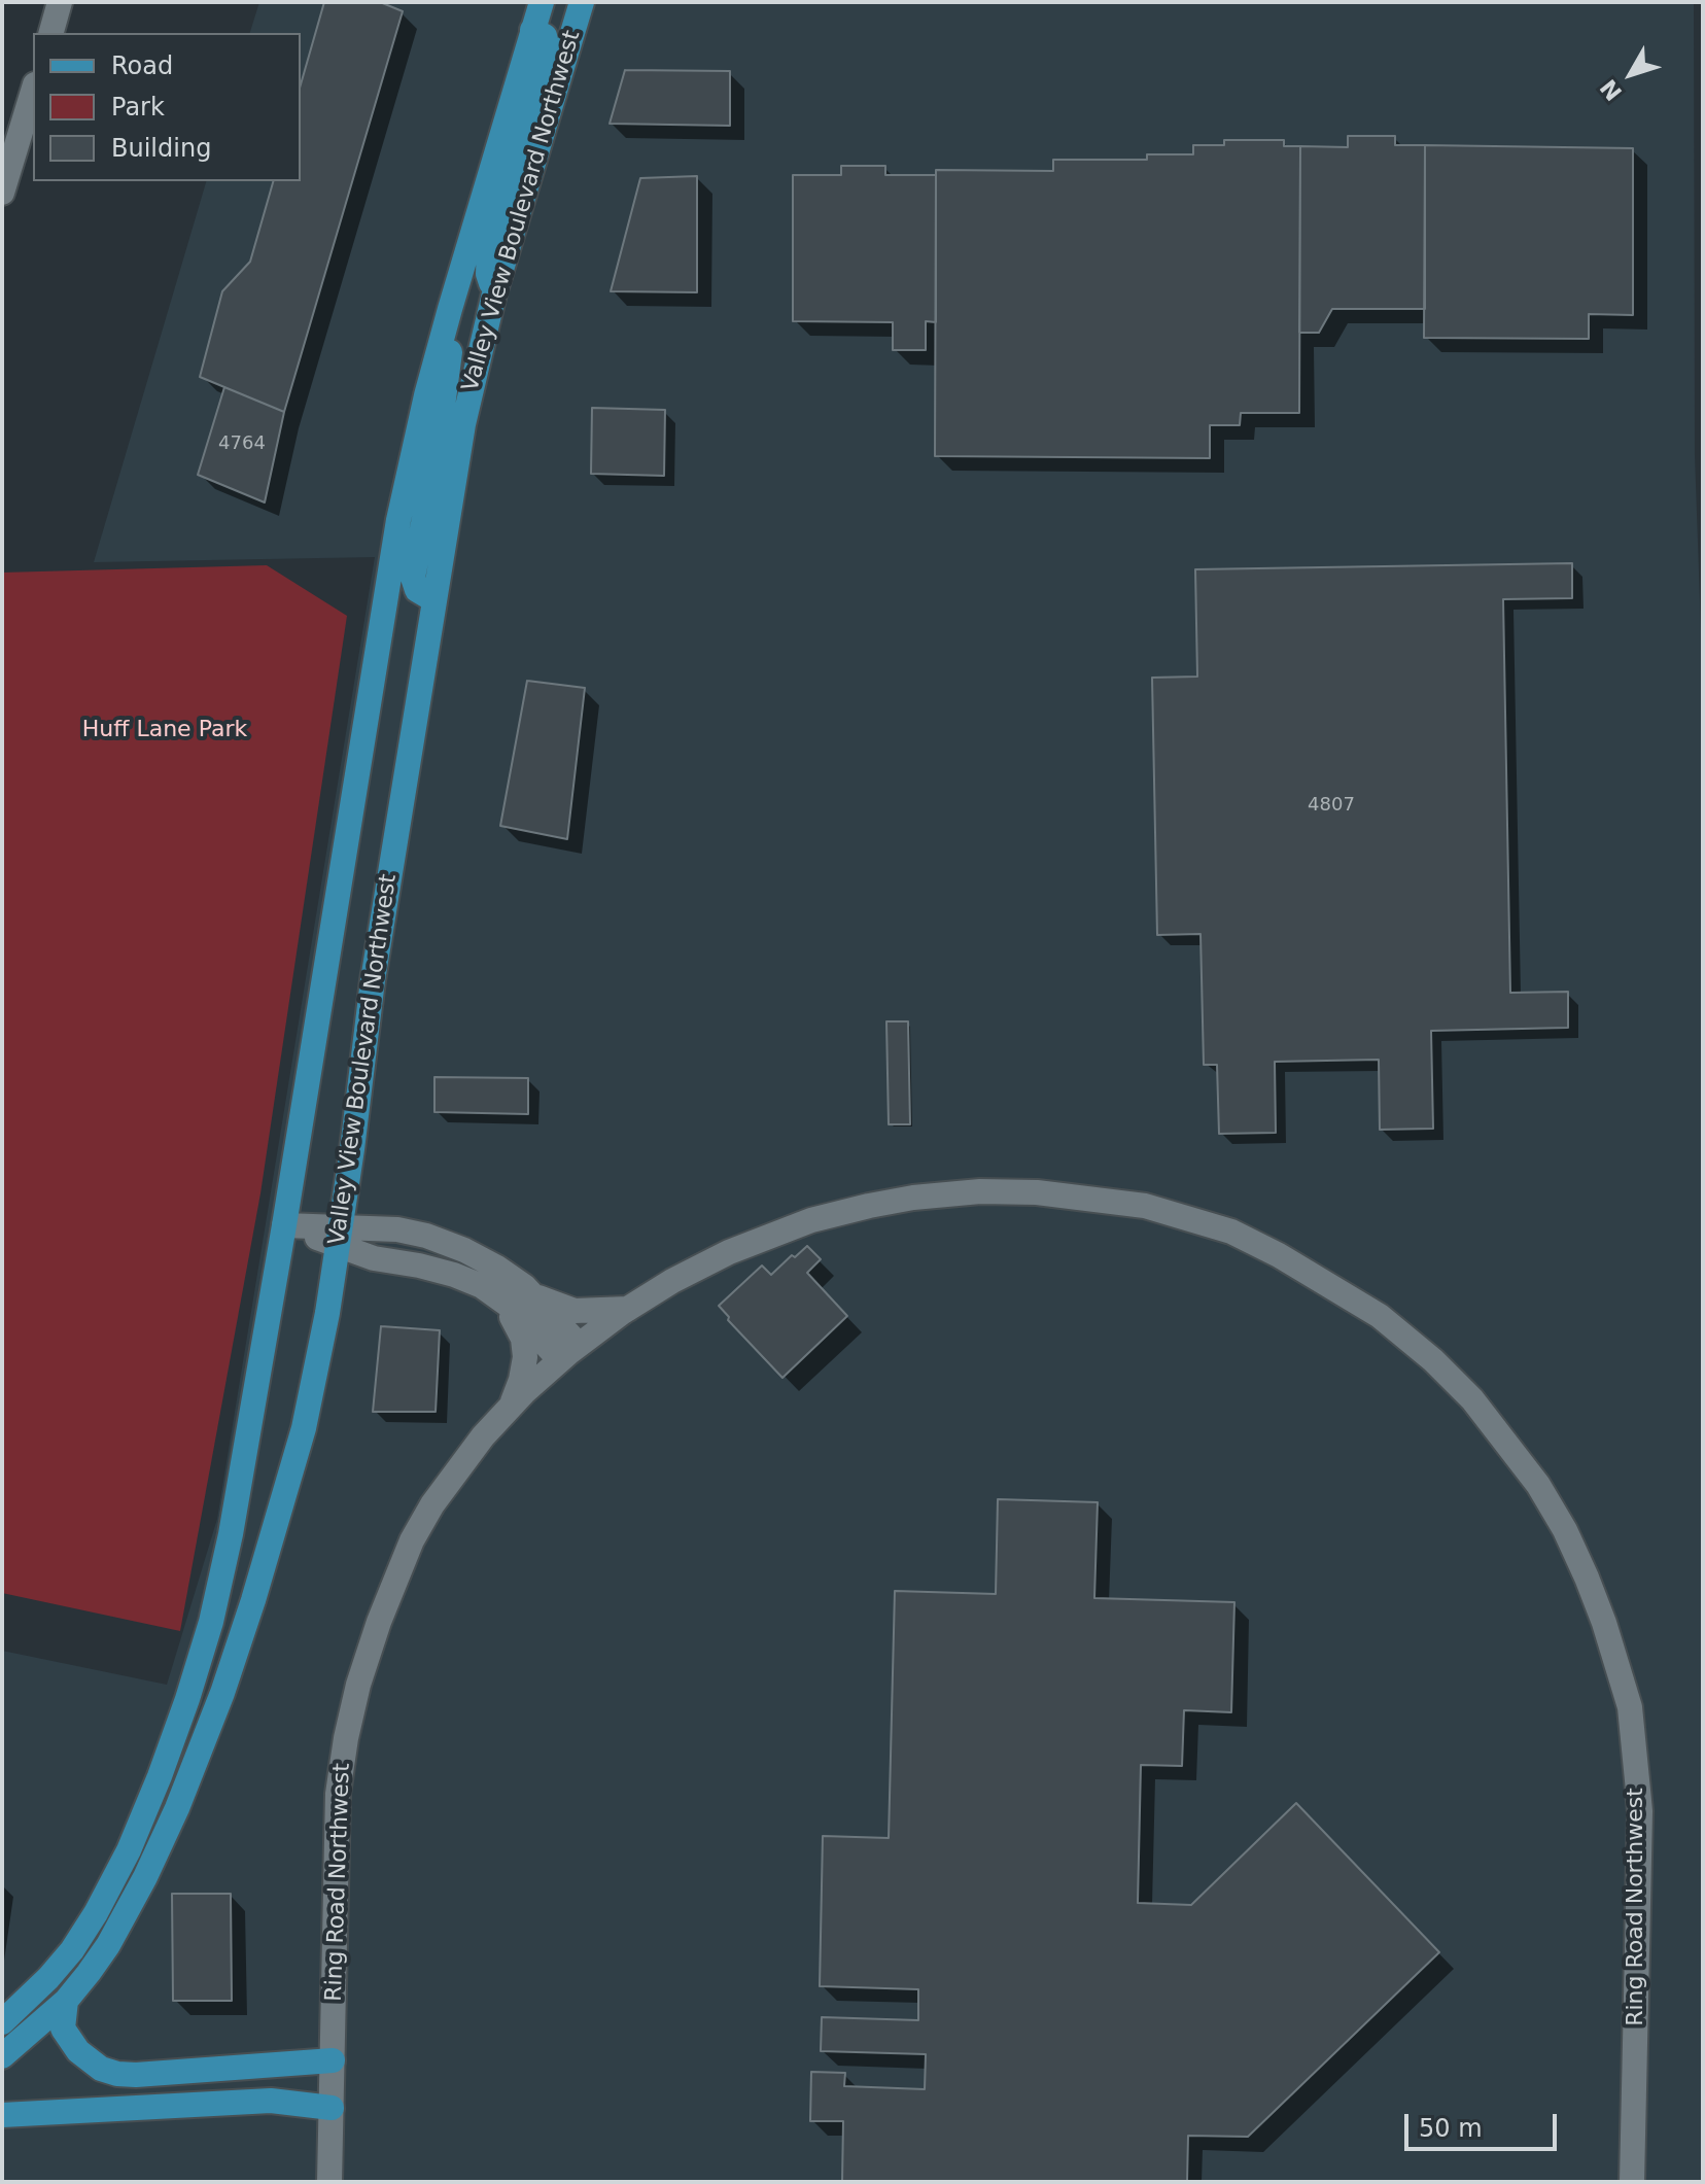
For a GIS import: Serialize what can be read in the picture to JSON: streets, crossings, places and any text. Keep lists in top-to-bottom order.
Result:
{
  "streets": {
    "main road": ["Valley View Boulevard Northwest"],
    "street": ["Ring Road Northwest"]
  },
  "parks": ["Huff Lane Park"],
  "house_numbers": ["4764", "4807"],
  "legend": ["Road", "Park", "Building"],
  "scale_bar": "50 m",
  "north": "bottom left"
}
